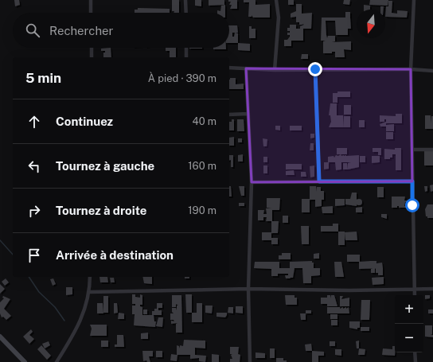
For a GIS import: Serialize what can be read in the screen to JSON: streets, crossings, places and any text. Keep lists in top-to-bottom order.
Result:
{
  "north": "bottom",
  "page": {
    "search": "Rechercher",
    "heading": ["5 min", "À pied · 390 m"],
    "list": [
      ["Continuez", "40 m"],
      ["Tournez à gauche", "160 m"],
      ["Tournez à droite", "190 m"],
      "Arrivée à destination"
    ],
    "map_buttons": ["+", "−"]
  }
}
